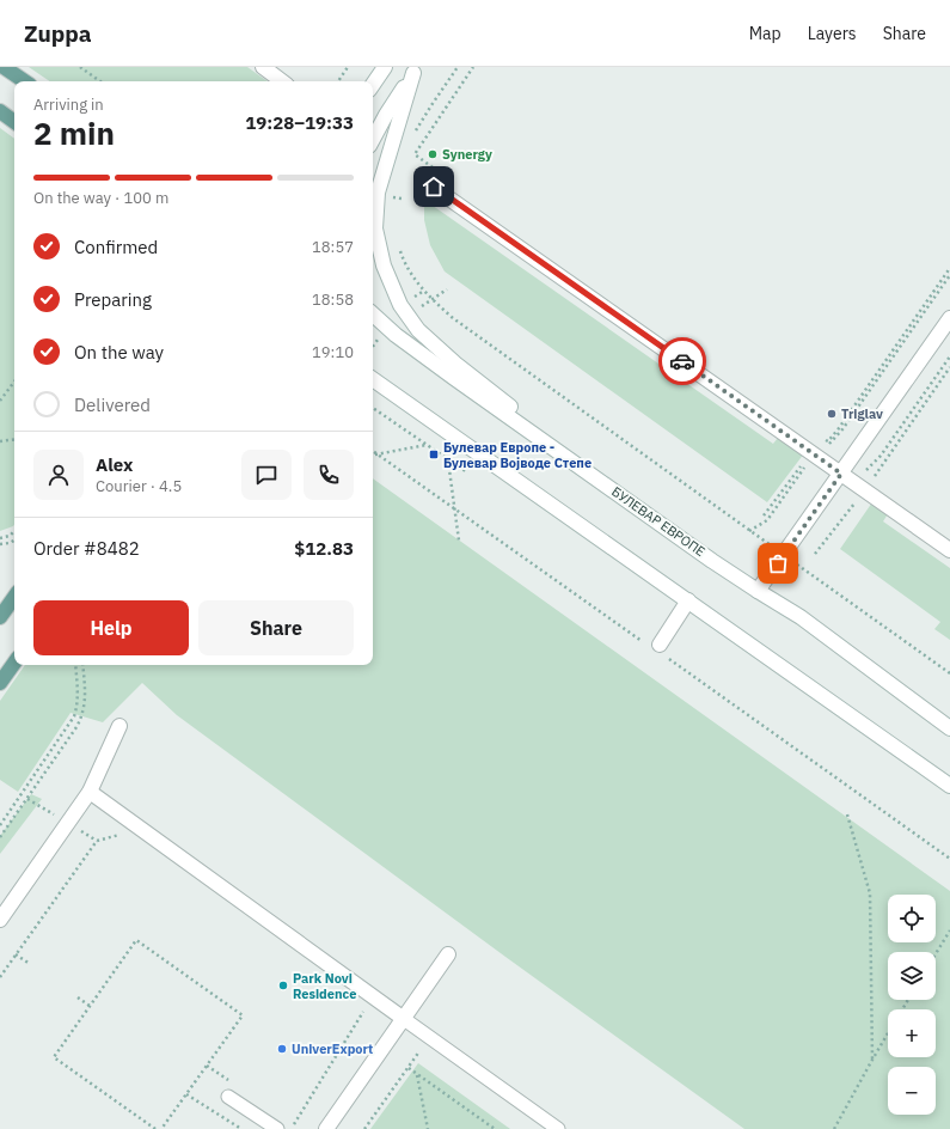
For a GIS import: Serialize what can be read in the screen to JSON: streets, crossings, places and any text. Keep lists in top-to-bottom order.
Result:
{
  "streets": {
    "main road": ["БУЛЕВАР ЕВРОПЕ"]
  },
  "places": {
    "other": [
      "Synergy",
      "Triglav",
      "Park Novi Residence",
      "UniverExport"
    ],
    "transit": ["Булевар Европе - Булевар Војводе Степе"]
  },
  "page": {
    "header": "Zuppa",
    "nav": ["Map", "Layers", "Share"],
    "heading": ["2 min", "Arriving in", "19:28–19:33"],
    "panel": [
      "Alex",
      "Courier · 4.5",
      "Order #8482",
      "$12.83"
    ],
    "bar": "On the way · 100 m",
    "list": [
      ["Confirmed", "18:57"],
      ["Preparing", "18:58"],
      ["On the way", "19:10"],
      "Delivered"
    ],
    "buttons": ["Help", "Share"],
    "map_buttons": ["+", "−"]
  }
}
